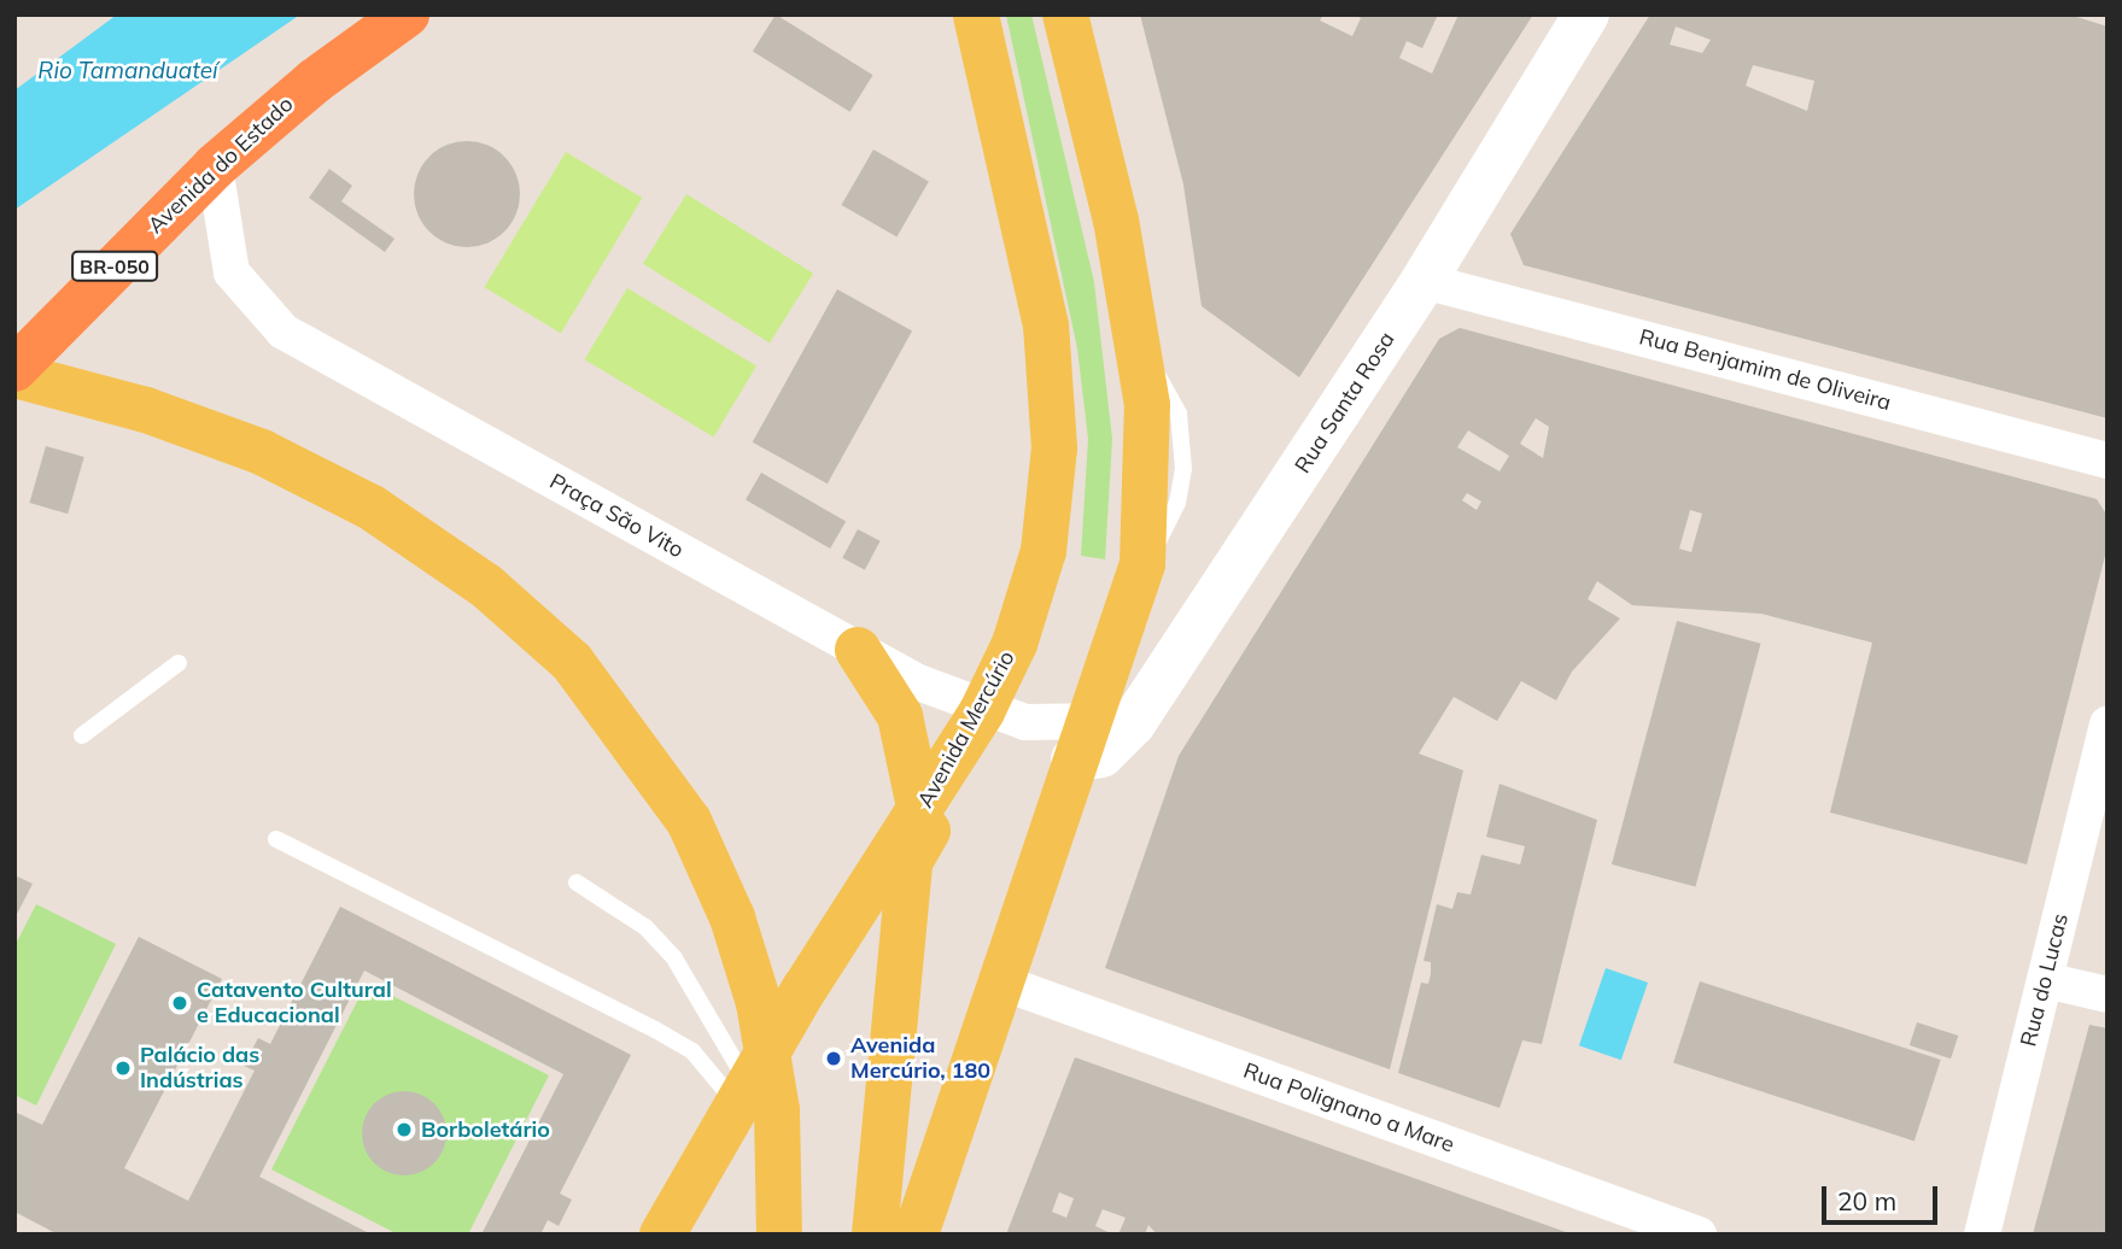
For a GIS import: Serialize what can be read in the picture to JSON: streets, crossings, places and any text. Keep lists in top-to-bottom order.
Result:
{
  "streets": {
    "highway": ["Avenida do Estado", "BR-050"],
    "main road": ["Rua Santa Rosa", "Avenida Mercúrio"],
    "street": [
      "Rua Benjamim de Oliveira",
      "Praça São Vito",
      "Rua do Lucas",
      "Rua Polignano a Mare"
    ]
  },
  "crossings": [
    ["Avenida do Estado", "Praça São Vito"],
    ["Rua Benjamim de Oliveira", "Rua Santa Rosa"],
    ["Rua Santa Rosa", "Praça São Vito"],
    ["Praça São Vito", "Avenida Mercúrio"]
  ],
  "water": ["Rio Tamanduateí"],
  "places": [
    "Catavento Cultural e Educacional",
    "Avenida Mercúrio, 180",
    "Palácio das Indústrias",
    "Borboletário"
  ],
  "scale_bar": "20 m"
}
